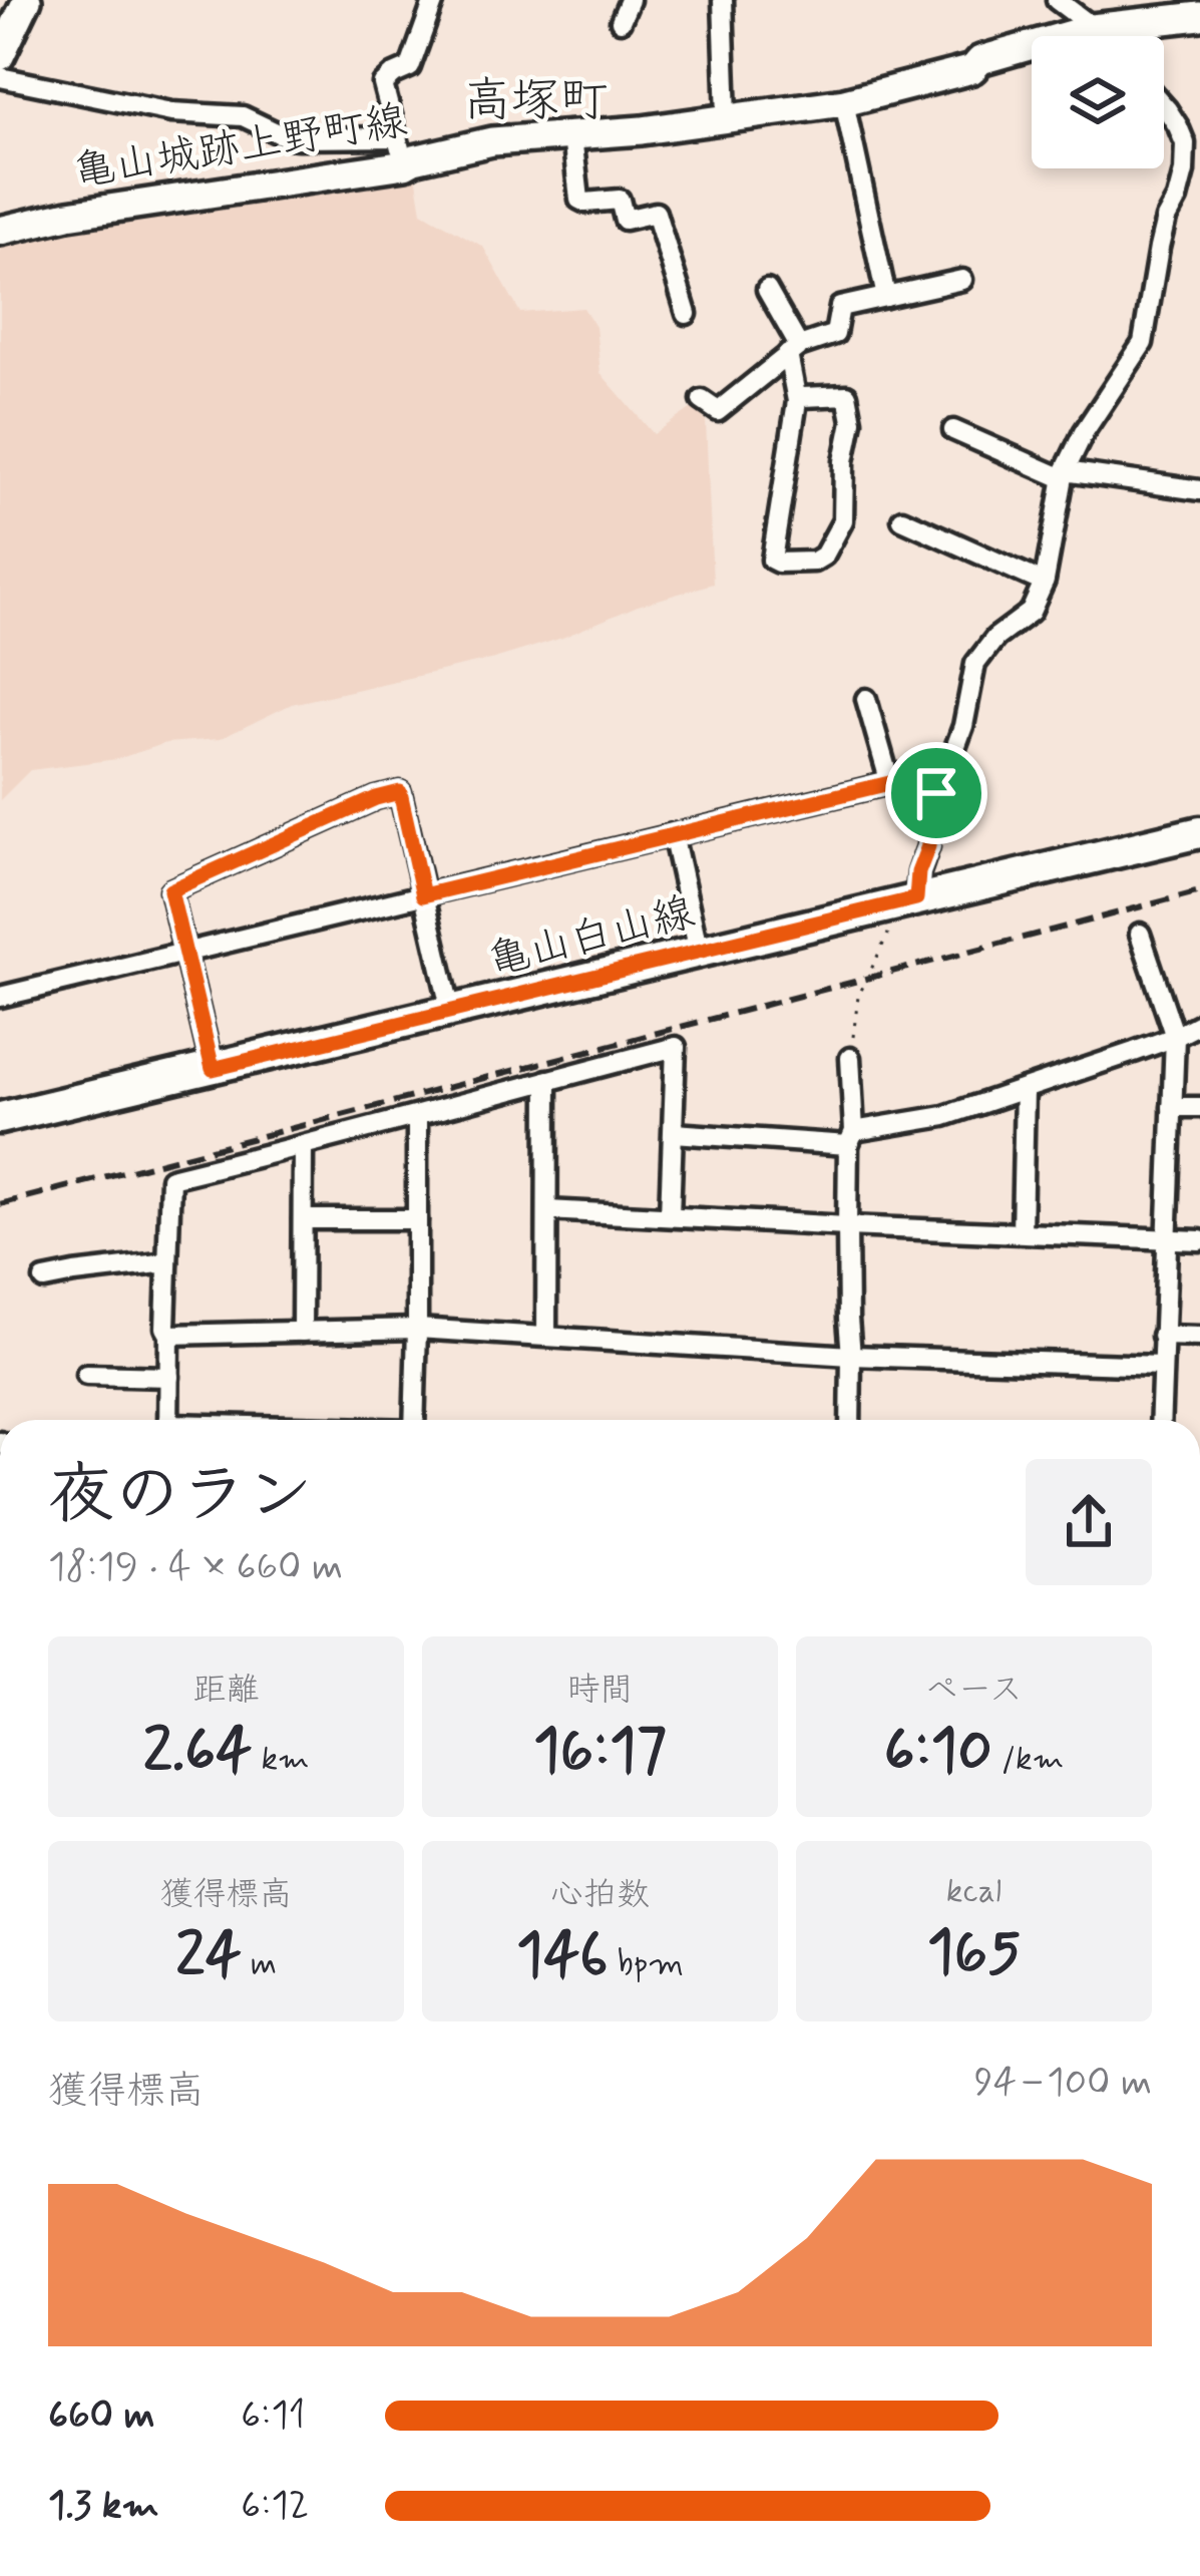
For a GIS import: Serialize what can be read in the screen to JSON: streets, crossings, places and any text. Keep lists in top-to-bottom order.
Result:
{
  "streets": {
    "main road": ["亀山城跡上野町線", "亀山白山線"]
  },
  "districts": ["高塚町"],
  "page": {
    "heading": ["夜のラン", "18:19 · 4 × 660 m"],
    "stats": [
      ["距離", "2.64 km"],
      ["時間", "16:17"],
      ["ペース", "6:10 /km"],
      ["獲得標高", "24 m"],
      ["心拍数", "146 bpm"],
      ["kcal", "165"]
    ],
    "chart": ["獲得標高", "94–100 m"],
    "list": [
      {
        "name": "660 m",
        "note": "6:11"
      },
      {
        "name": "1.3 km",
        "note": "6:12"
      }
    ]
  }
}
